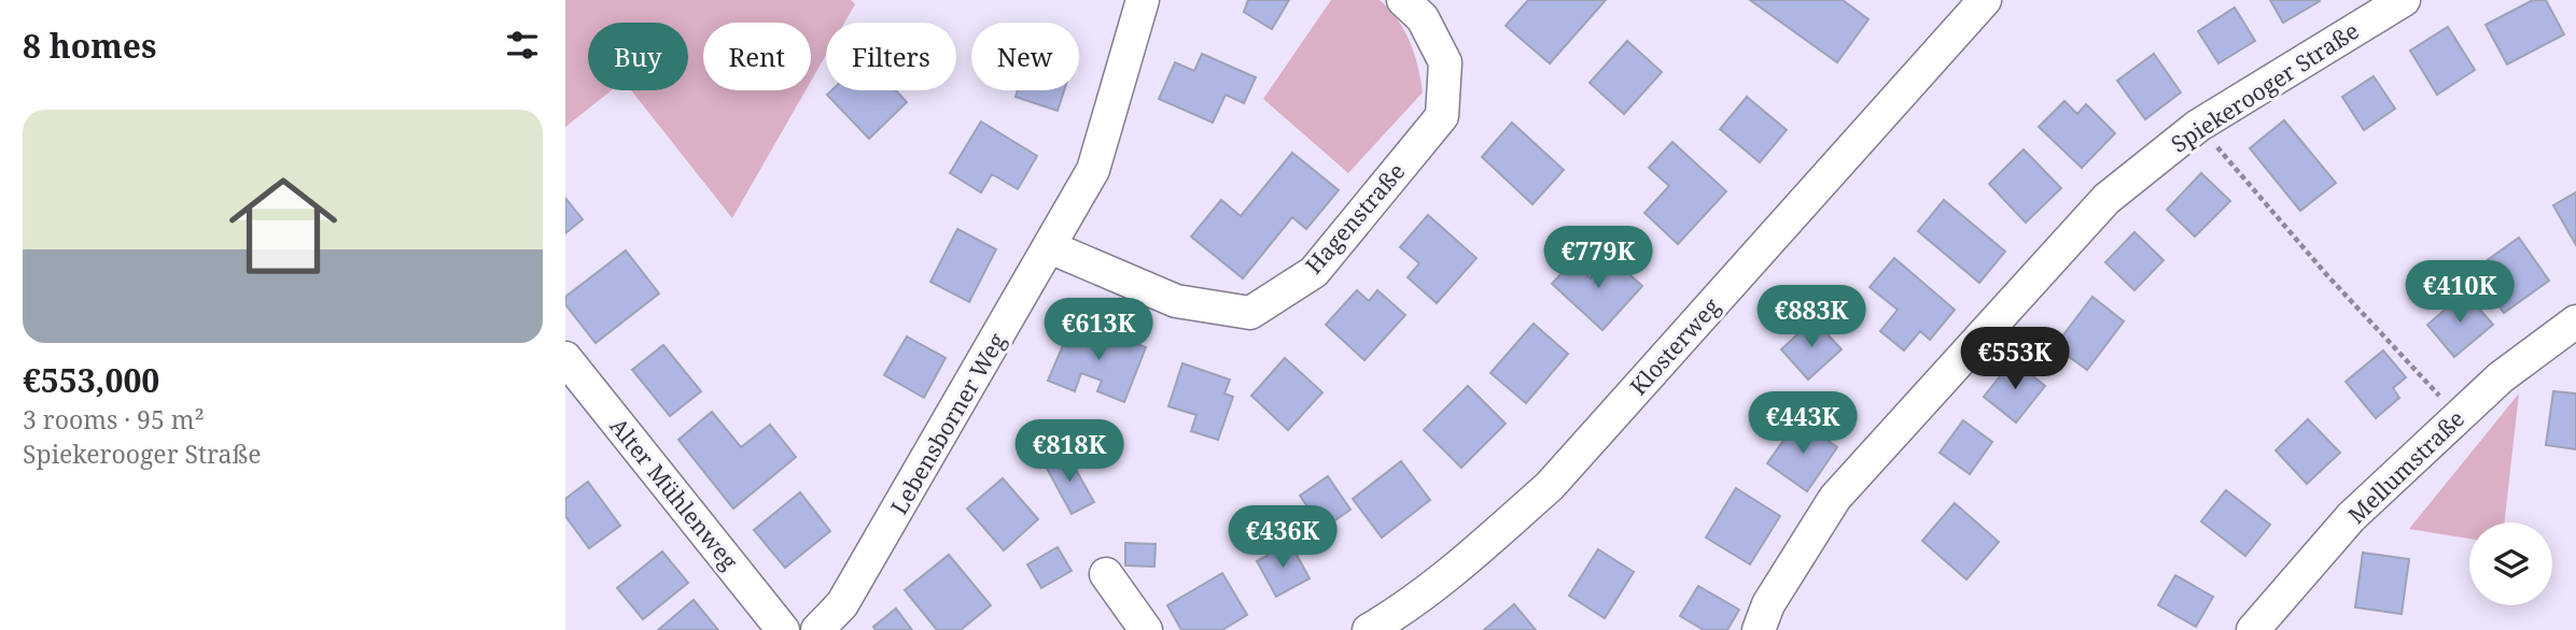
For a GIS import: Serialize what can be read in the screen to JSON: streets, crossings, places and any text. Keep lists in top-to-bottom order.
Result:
{
  "streets": {
    "street": [
      "Spiekerooger Straße",
      "Hagenstraße",
      "Klosterweg",
      "Lebensborner Weg",
      "Mellumstraße",
      "Alter Mühlenweg"
    ]
  },
  "crossings": [
    ["Hagenstraße", "Lebensborner Weg"]
  ],
  "page": {
    "heading": "8 homes",
    "chip": [
      "Buy",
      "Rent",
      "Filters",
      "New"
    ],
    "list": [
      {
        "name": "€553,000",
        "note": "3 rooms · 95 m² · Spiekerooger Straße"
      }
    ],
    "price": [
      "€779K",
      "€410K",
      "€883K",
      "€613K",
      "€553K",
      "€443K",
      "€818K",
      "€436K"
    ]
  }
}
